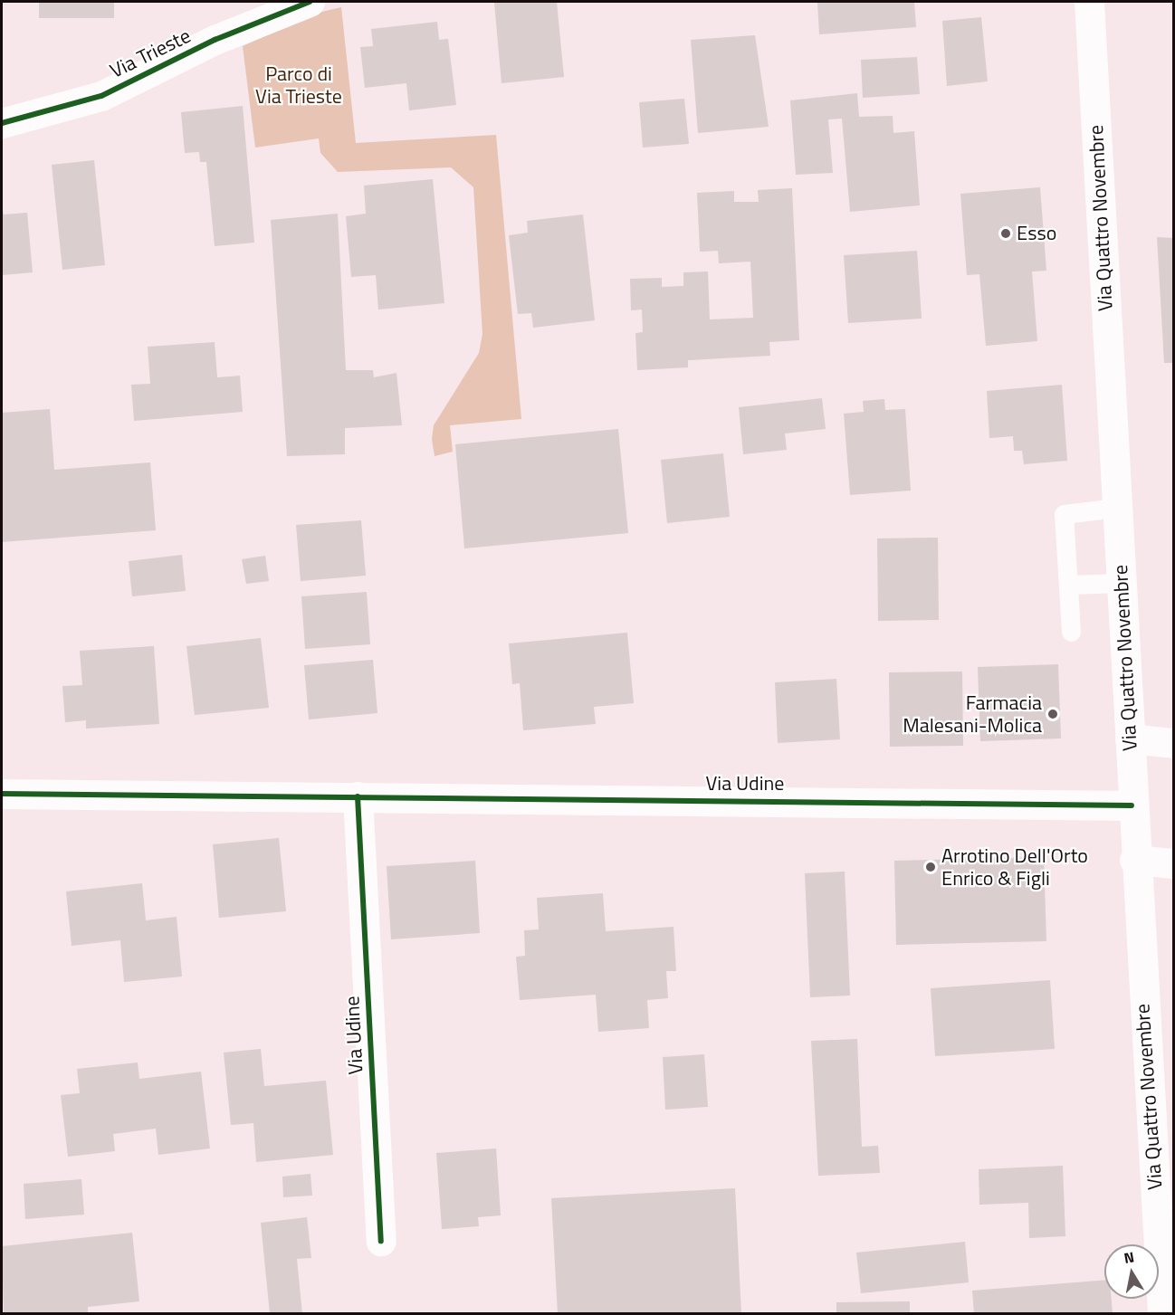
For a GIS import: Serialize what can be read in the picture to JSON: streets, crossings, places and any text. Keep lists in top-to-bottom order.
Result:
{
  "streets": {
    "street": ["Via Trieste", "Via Quattro Novembre", "Via Udine"]
  },
  "crossings": [
    ["Via Quattro Novembre", "Via Udine"]
  ],
  "parks": ["Parco di Via Trieste"],
  "places": ["Esso", "Farmacia Malesani-Molica", "Arrotino Dell'Orto Enrico & Figli"],
  "north": "top"
}
